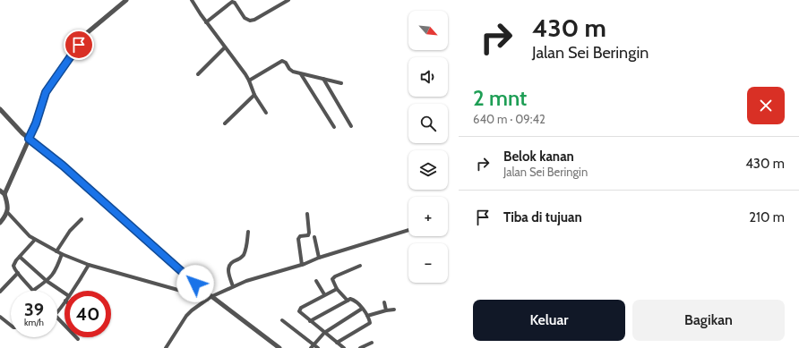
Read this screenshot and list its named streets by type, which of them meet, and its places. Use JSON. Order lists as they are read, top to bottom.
{
  "north": "bottom right",
  "page": {
    "turn": ["430 m", "Jalan Sei Beringin"],
    "map_buttons": ["+", "−"],
    "heading": ["2 mnt", "640 m · 09:42"],
    "list": [
      {
        "name": "Belok kanan",
        "note": "Jalan Sei Beringin",
        "value": "430 m"
      },
      {
        "name": "Tiba di tujuan",
        "value": "210 m"
      }
    ],
    "speed": "39 km/h",
    "limit": "40",
    "buttons": ["Keluar", "Bagikan"]
  }
}
